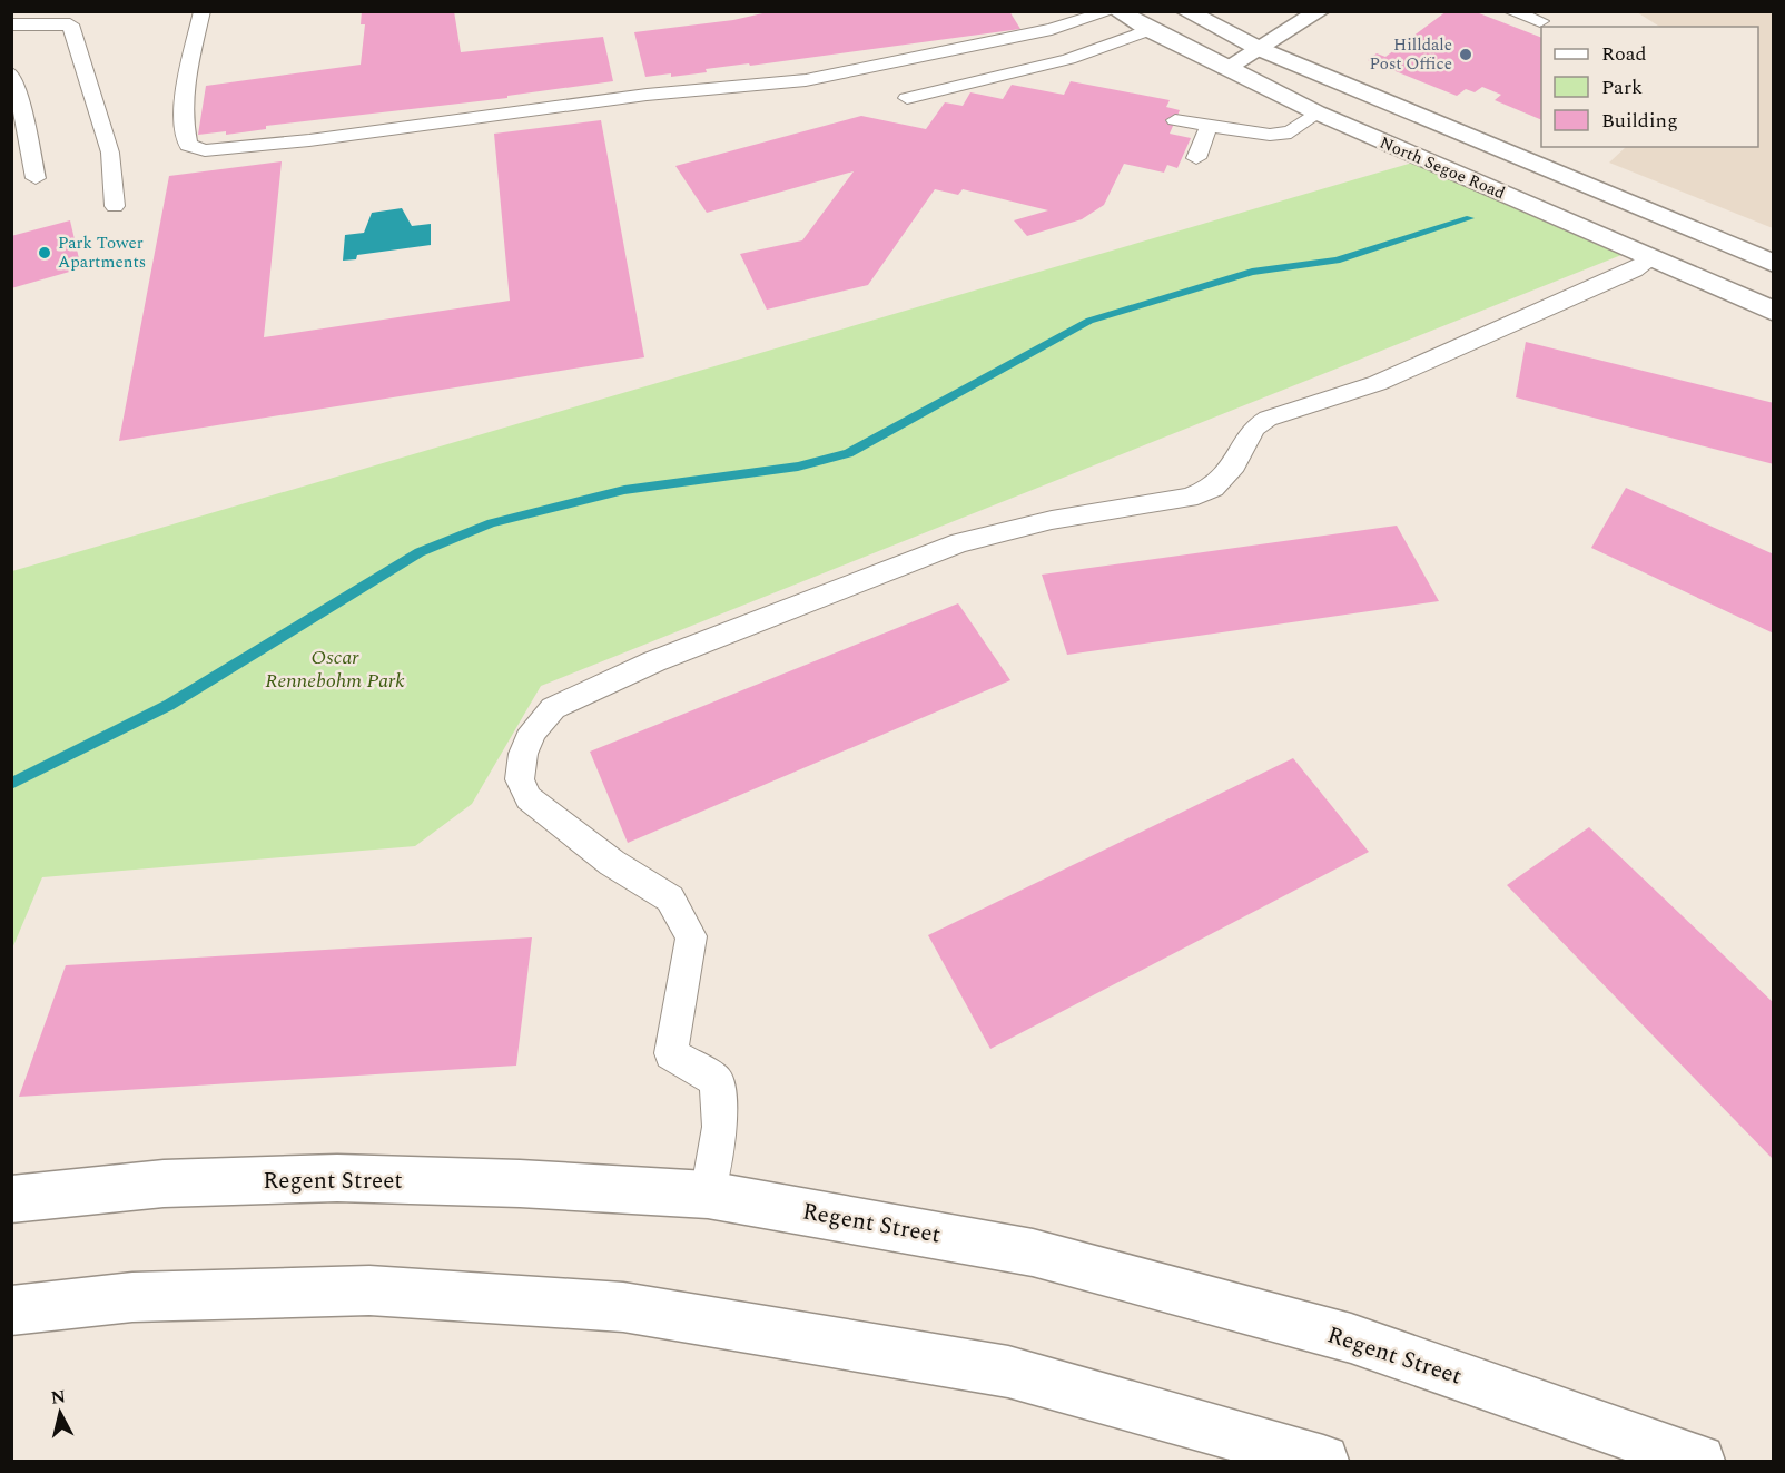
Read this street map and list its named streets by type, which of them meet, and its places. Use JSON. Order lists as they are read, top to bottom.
{
  "streets": {
    "street": ["North Segoe Road", "Regent Street"]
  },
  "parks": ["Oscar Rennebohm Park"],
  "places": ["Hilldale Post Office", "Park Tower Apartments"],
  "legend": ["Road", "Park", "Building"],
  "north": "top"
}
